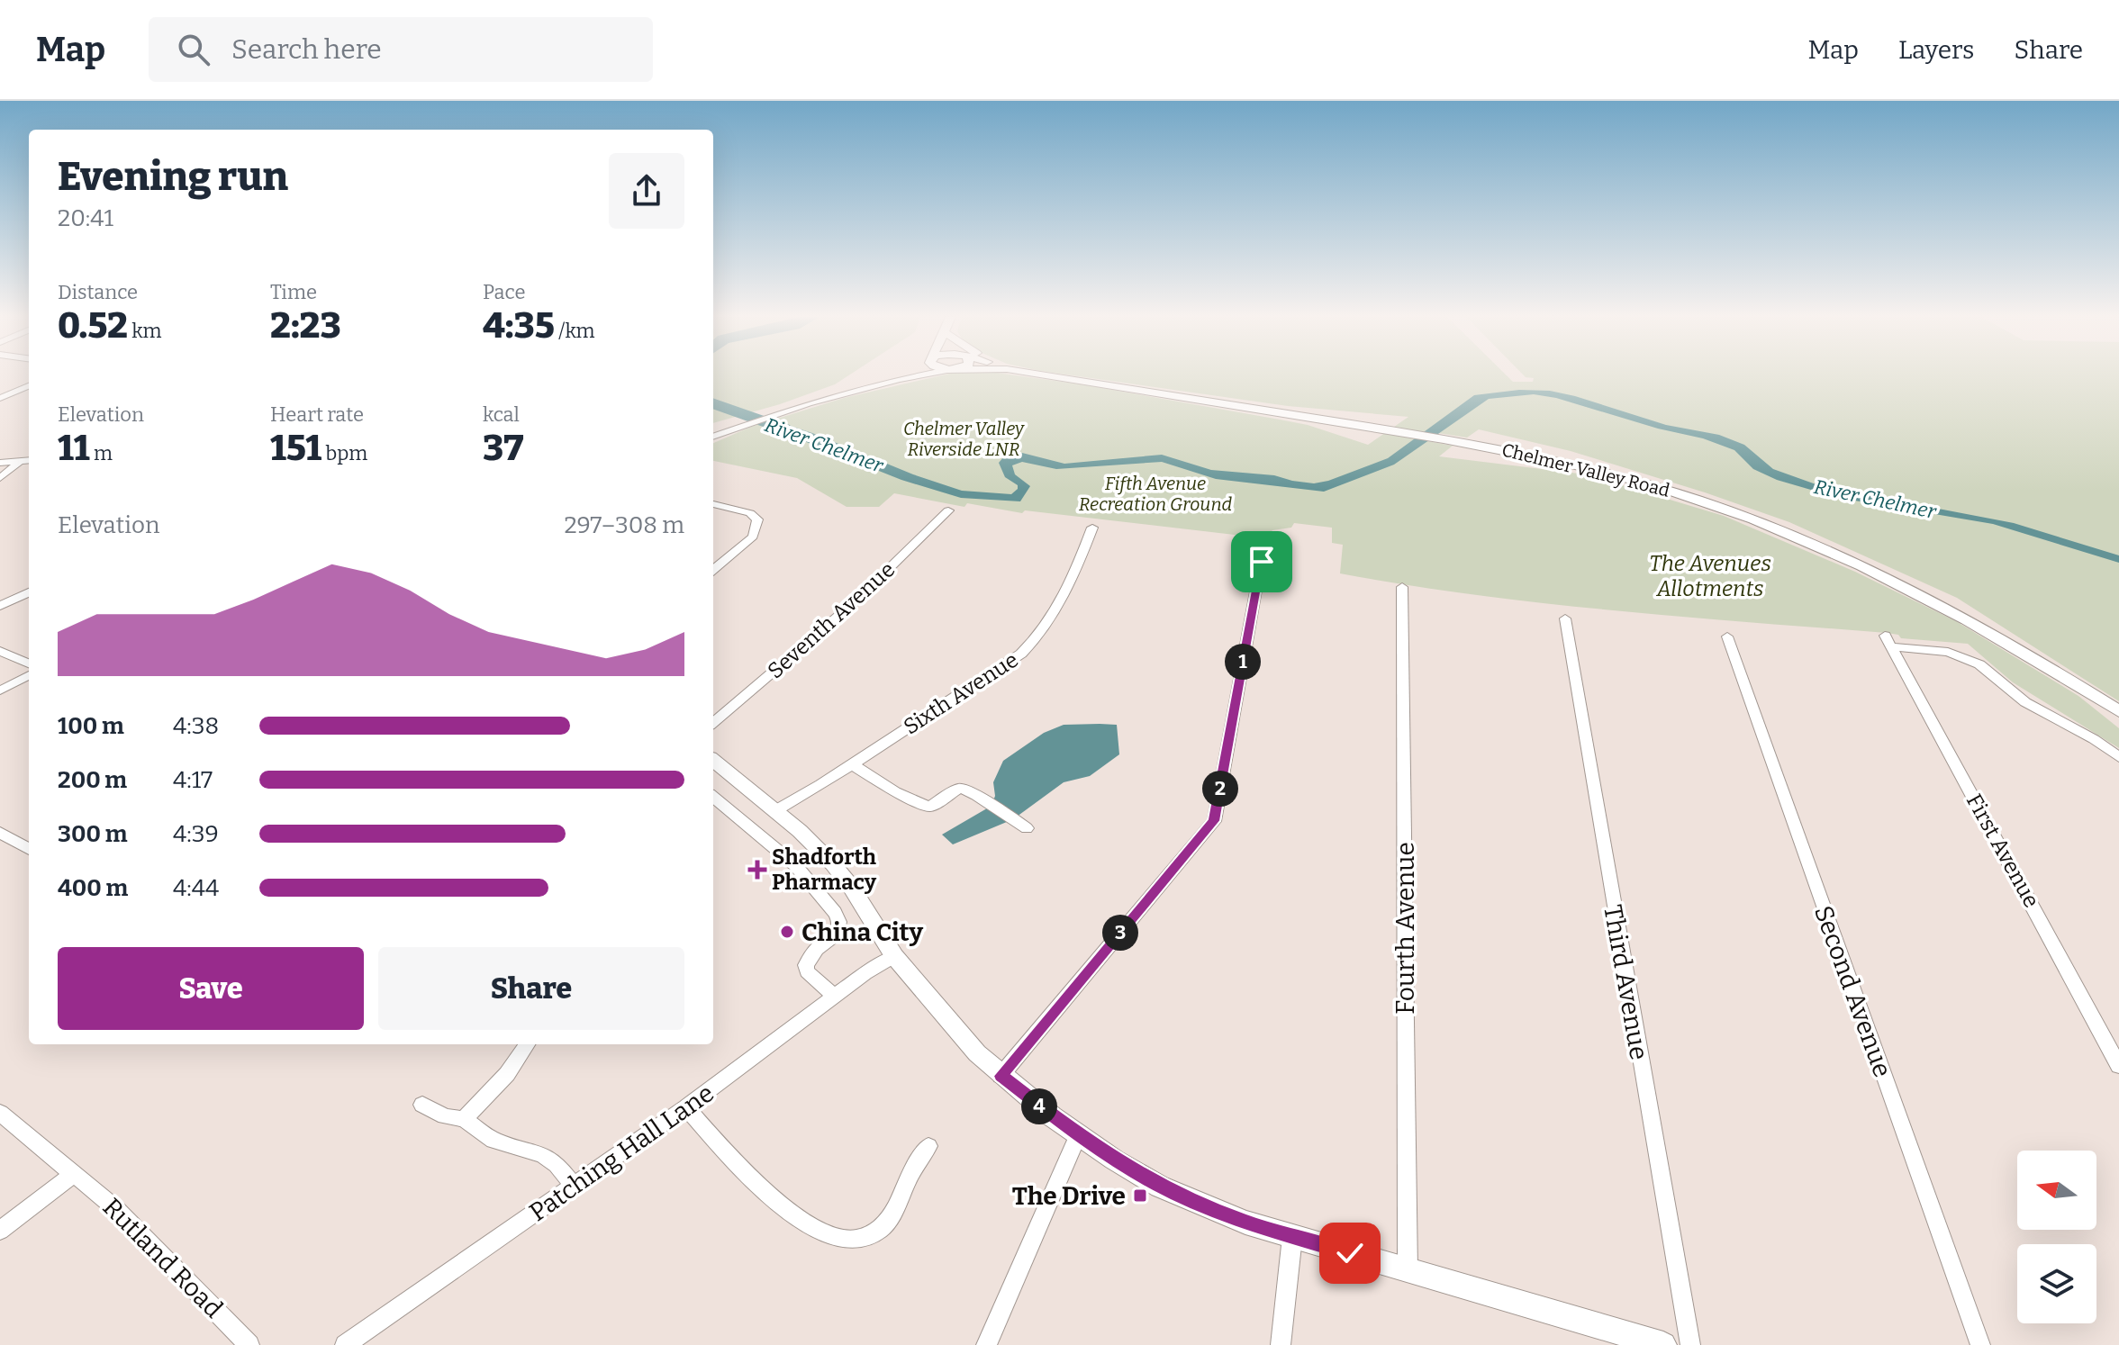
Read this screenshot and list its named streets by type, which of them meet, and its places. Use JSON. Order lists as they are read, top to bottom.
{
  "streets": {
    "main road": ["Chelmer Valley Road"],
    "street": [
      "Seventh Avenue",
      "Sixth Avenue",
      "First Avenue",
      "Fourth Avenue",
      "Third Avenue",
      "Second Avenue",
      "Patching Hall Lane",
      "Rutland Road"
    ]
  },
  "water": ["River Chelmer"],
  "parks": ["Chelmer Valley Riverside LNR", "Fifth Avenue Recreation Ground", "The Avenues Allotments"],
  "places": {
    "health": ["Shadforth Pharmacy"],
    "other": ["China City"],
    "transit": ["The Drive"]
  },
  "north": "left",
  "page": {
    "header": "Map",
    "search": "Search here",
    "nav": ["Map", "Layers", "Share"],
    "heading": ["Evening run", "20:41"],
    "stats": [
      ["Distance", "0.52 km"],
      ["Time", "2:23"],
      ["Pace", "4:35 /km"],
      ["Elevation", "11 m"],
      ["Heart rate", "151 bpm"],
      ["kcal", "37"]
    ],
    "chart": ["Elevation", "297–308 m"],
    "pins": [
      "1",
      "2",
      "3",
      "4"
    ],
    "list": [
      {
        "name": "100 m",
        "note": "4:38"
      },
      {
        "name": "200 m",
        "note": "4:17"
      },
      {
        "name": "300 m",
        "note": "4:39"
      },
      {
        "name": "400 m",
        "note": "4:44"
      }
    ],
    "buttons": ["Save", "Share"]
  }
}
